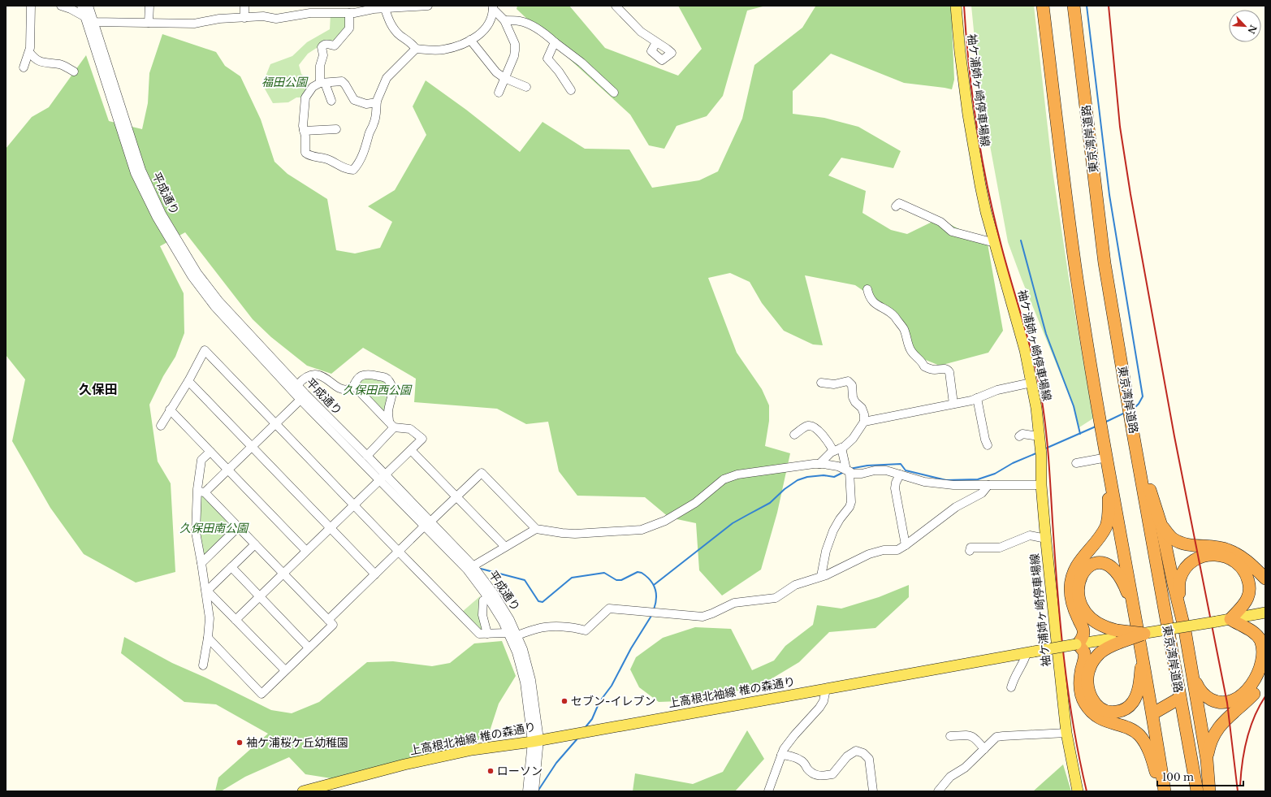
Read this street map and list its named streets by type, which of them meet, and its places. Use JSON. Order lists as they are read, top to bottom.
{
  "streets": {
    "highway": ["東京湾岸道路"],
    "main road": ["袖ケ浦姉ヶ崎停車場線", "上高根北袖線 椎の森通り"],
    "street": ["平成通り"]
  },
  "crossings": [
    ["平成通り", "上高根北袖線 椎の森通り"]
  ],
  "districts": ["久保田"],
  "parks": ["福田公園", "久保田西公園", "久保田南公園"],
  "places": ["セブン-イレブン", "袖ケ浦桜ケ丘幼稚園", "ローソン"],
  "scale_bar": "100 m",
  "north": "bottom right"
}
